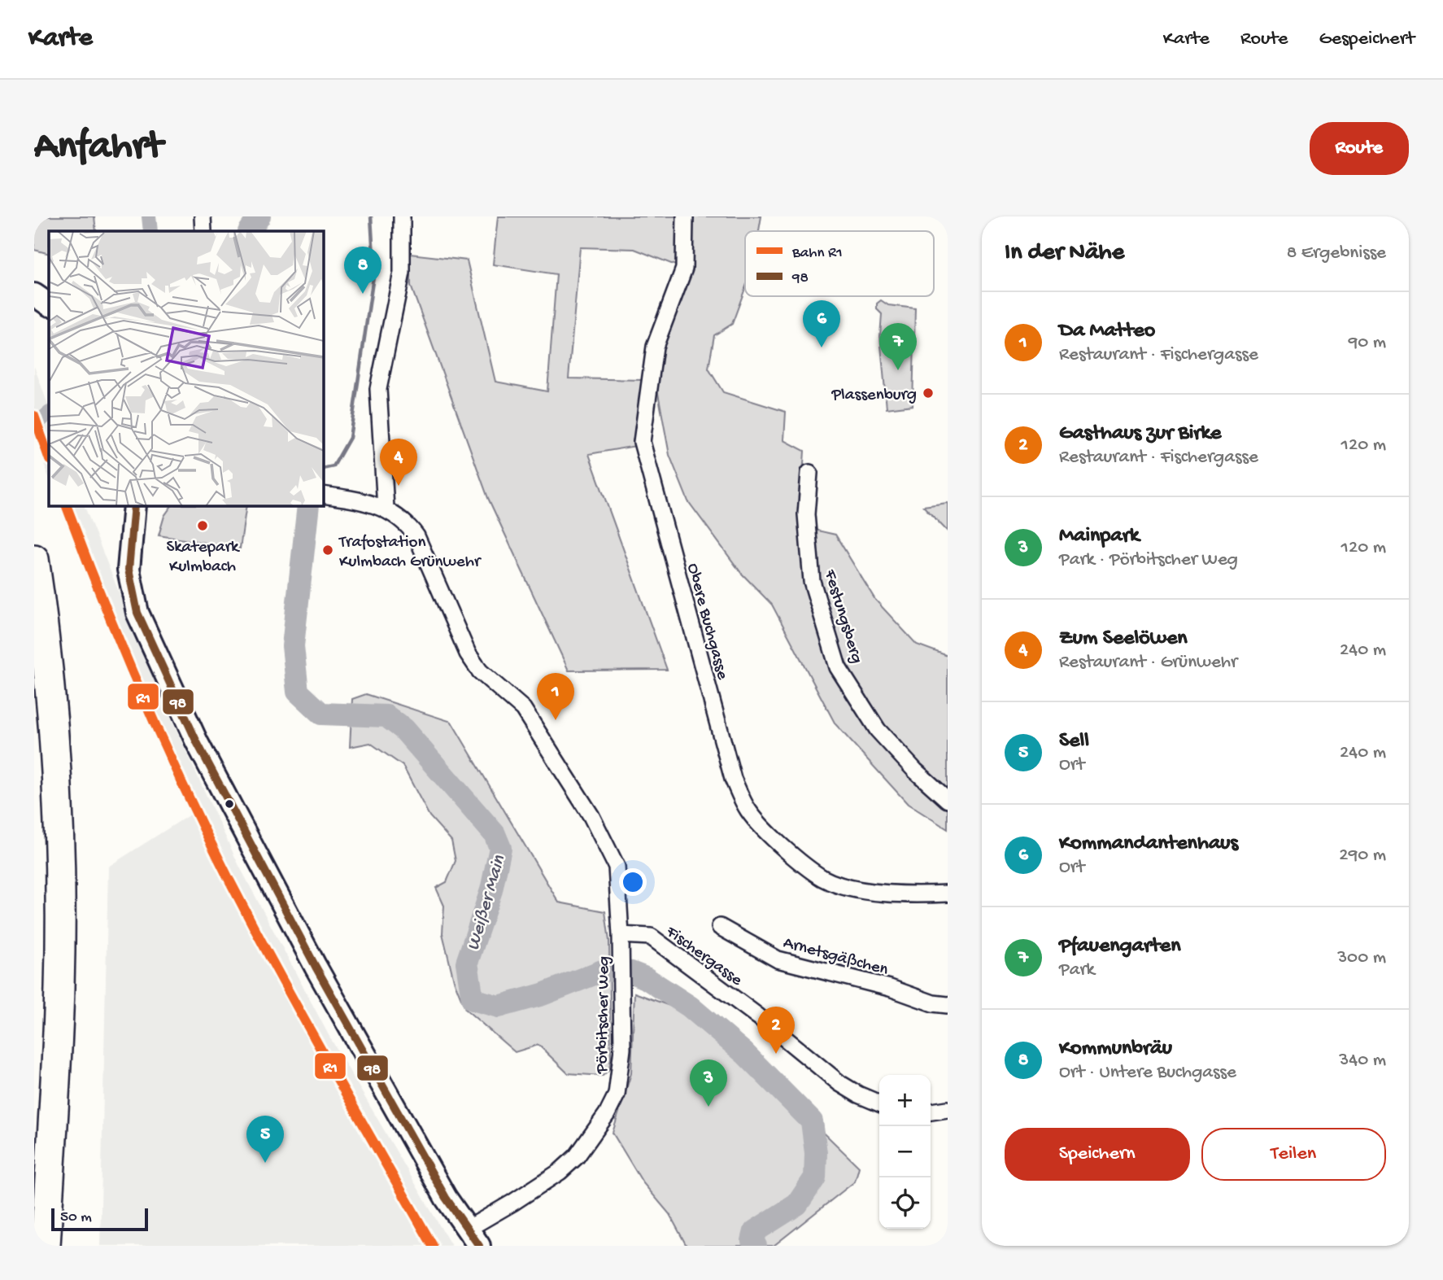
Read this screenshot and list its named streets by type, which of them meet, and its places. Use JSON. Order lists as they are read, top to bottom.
{
  "streets": {
    "street": [
      "Festungsberg",
      "Obere Buchgasse",
      "Fischergasse",
      "Arnetsgäßchen",
      "Pörbitscher Weg"
    ]
  },
  "crossings": [
    ["Fischergasse", "Pörbitscher Weg"]
  ],
  "water": ["Weißer Main"],
  "places": ["Plassenburg", "Skatepark Kulmbach", "Trafostation Kulmbach Grünwehr"],
  "lines": ["rail line R1", "transit line 98"],
  "legend": ["Bahn R1", "98"],
  "scale_bar": "50 m",
  "page": {
    "header": "Karte",
    "nav": ["Karte", "Route", "Gespeichert"],
    "buttons": [
      "Route",
      ["Speichern", "Teilen"]
    ],
    "title": "Anfahrt",
    "heading": ["In der Nähe", "8 Ergebnisse"],
    "pins": [
      "8",
      "6",
      "7",
      "4",
      "1",
      "2",
      "3",
      "5"
    ],
    "list": [
      {
        "mark": "1",
        "name": "Da Matteo",
        "note": "Restaurant · Fischergasse",
        "value": "90 m"
      },
      {
        "mark": "2",
        "name": "Gasthaus zur Birke",
        "note": "Restaurant · Fischergasse",
        "value": "120 m"
      },
      {
        "mark": "3",
        "name": "Mainpark",
        "note": "Park · Pörbitscher Weg",
        "value": "120 m"
      },
      {
        "mark": "4",
        "name": "Zum Seelöwen",
        "note": "Restaurant · Grünwehr",
        "value": "240 m"
      },
      {
        "mark": "5",
        "name": "Sell",
        "note": "Ort",
        "value": "240 m"
      },
      {
        "mark": "6",
        "name": "Kommandantenhaus",
        "note": "Ort",
        "value": "290 m"
      },
      {
        "mark": "7",
        "name": "Pfauengarten",
        "note": "Park",
        "value": "300 m"
      },
      {
        "mark": "8",
        "name": "Kommunbräu",
        "note": "Ort · Untere Buchgasse",
        "value": "340 m"
      }
    ],
    "map_buttons": ["+", "−"],
    "scale": "50 m"
  }
}
